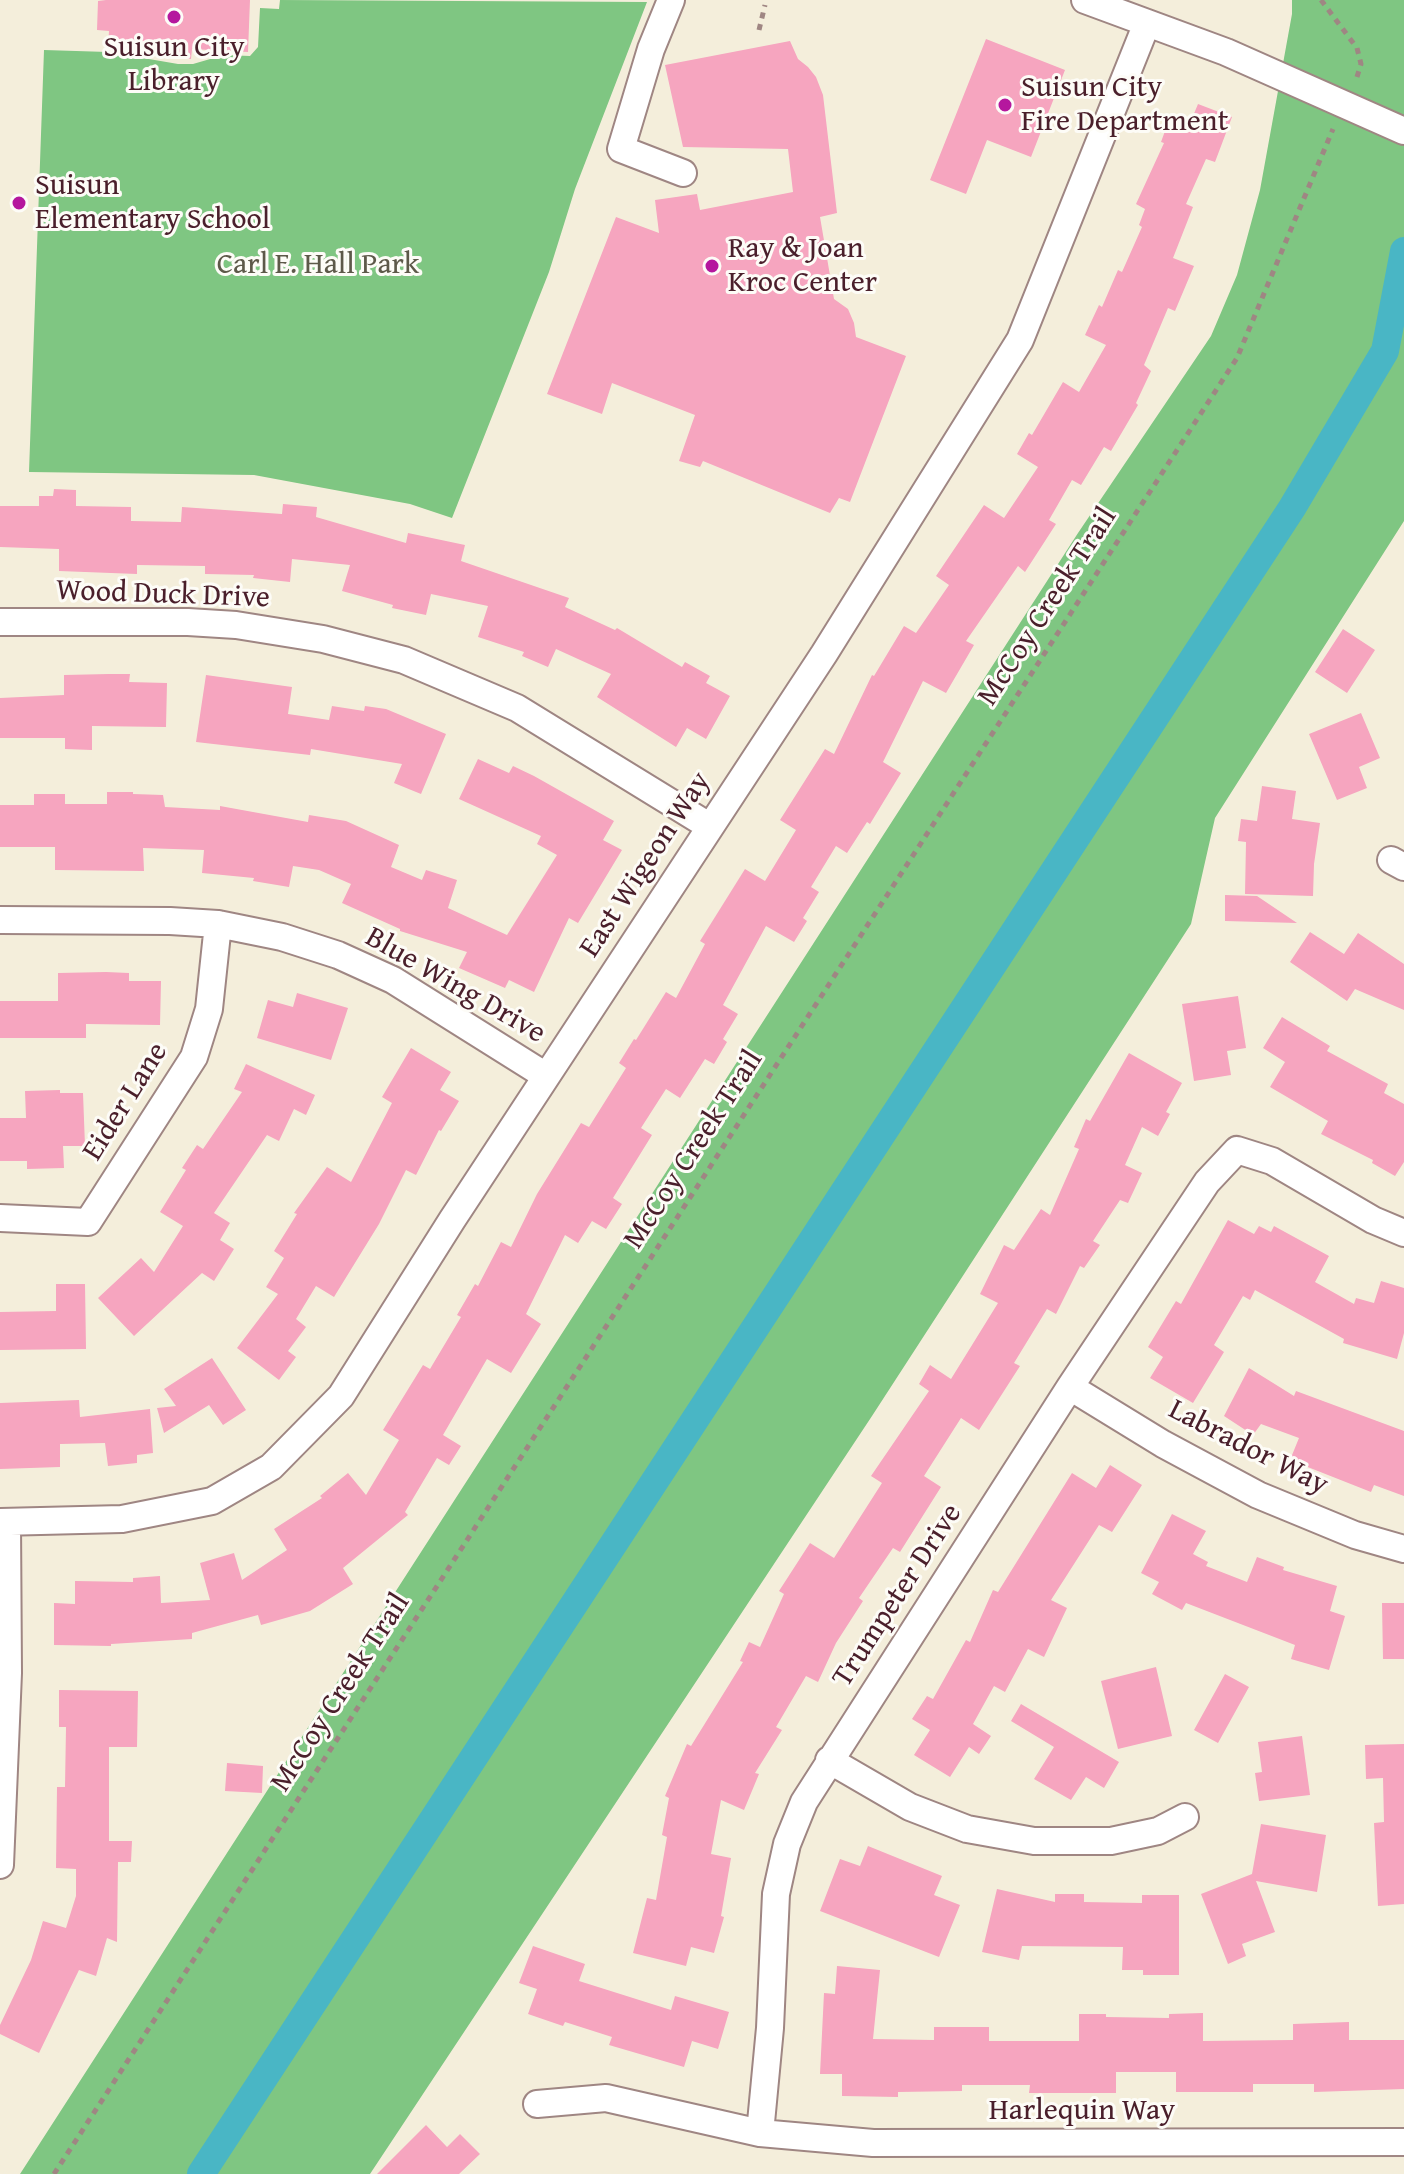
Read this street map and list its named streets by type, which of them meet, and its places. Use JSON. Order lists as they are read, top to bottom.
{
  "streets": {
    "street": [
      "Wood Duck Drive",
      "East Wigeon Way",
      "Blue Wing Drive",
      "Eider Lane",
      "Labrador Way",
      "Trumpeter Drive",
      "Harlequin Way"
    ],
    "path": ["McCoy Creek Trail"]
  },
  "crossings": [
    ["Wood Duck Drive", "East Wigeon Way"],
    ["East Wigeon Way", "Blue Wing Drive"],
    ["Blue Wing Drive", "Eider Lane"],
    ["Labrador Way", "Trumpeter Drive"],
    ["Trumpeter Drive", "Harlequin Way"]
  ],
  "parks": ["Carl E. Hall Park"],
  "places": [
    "Suisun City Library",
    "Suisun City Fire Department",
    "Suisun Elementary School",
    "Ray & Joan Kroc Center"
  ]
}
